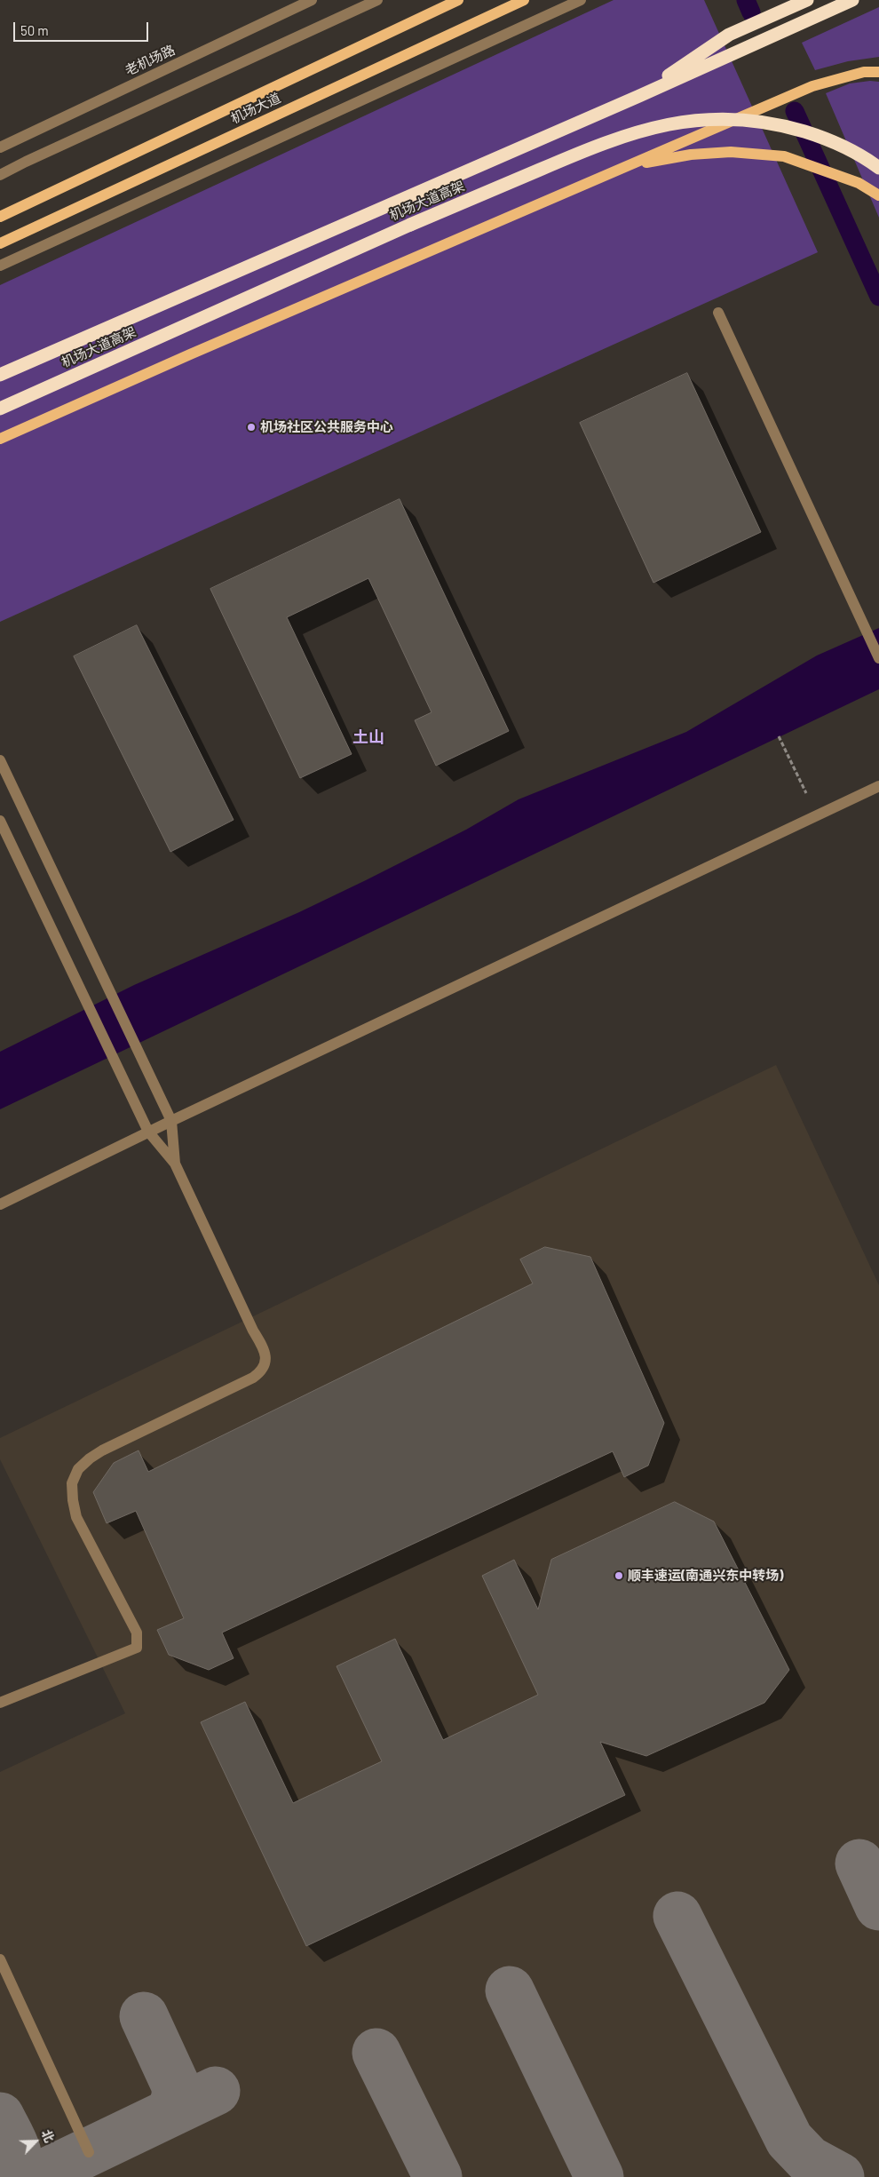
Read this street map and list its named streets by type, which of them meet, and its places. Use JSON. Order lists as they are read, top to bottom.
{
  "streets": {
    "highway": ["机场大道高架"],
    "main road": ["机场大道"],
    "street": ["老机场路"]
  },
  "districts": ["土山"],
  "places": ["机场社区公共服务中心", "顺丰速运(南通兴东中转场)"],
  "scale_bar": "50 m",
  "north": "top right"
}
